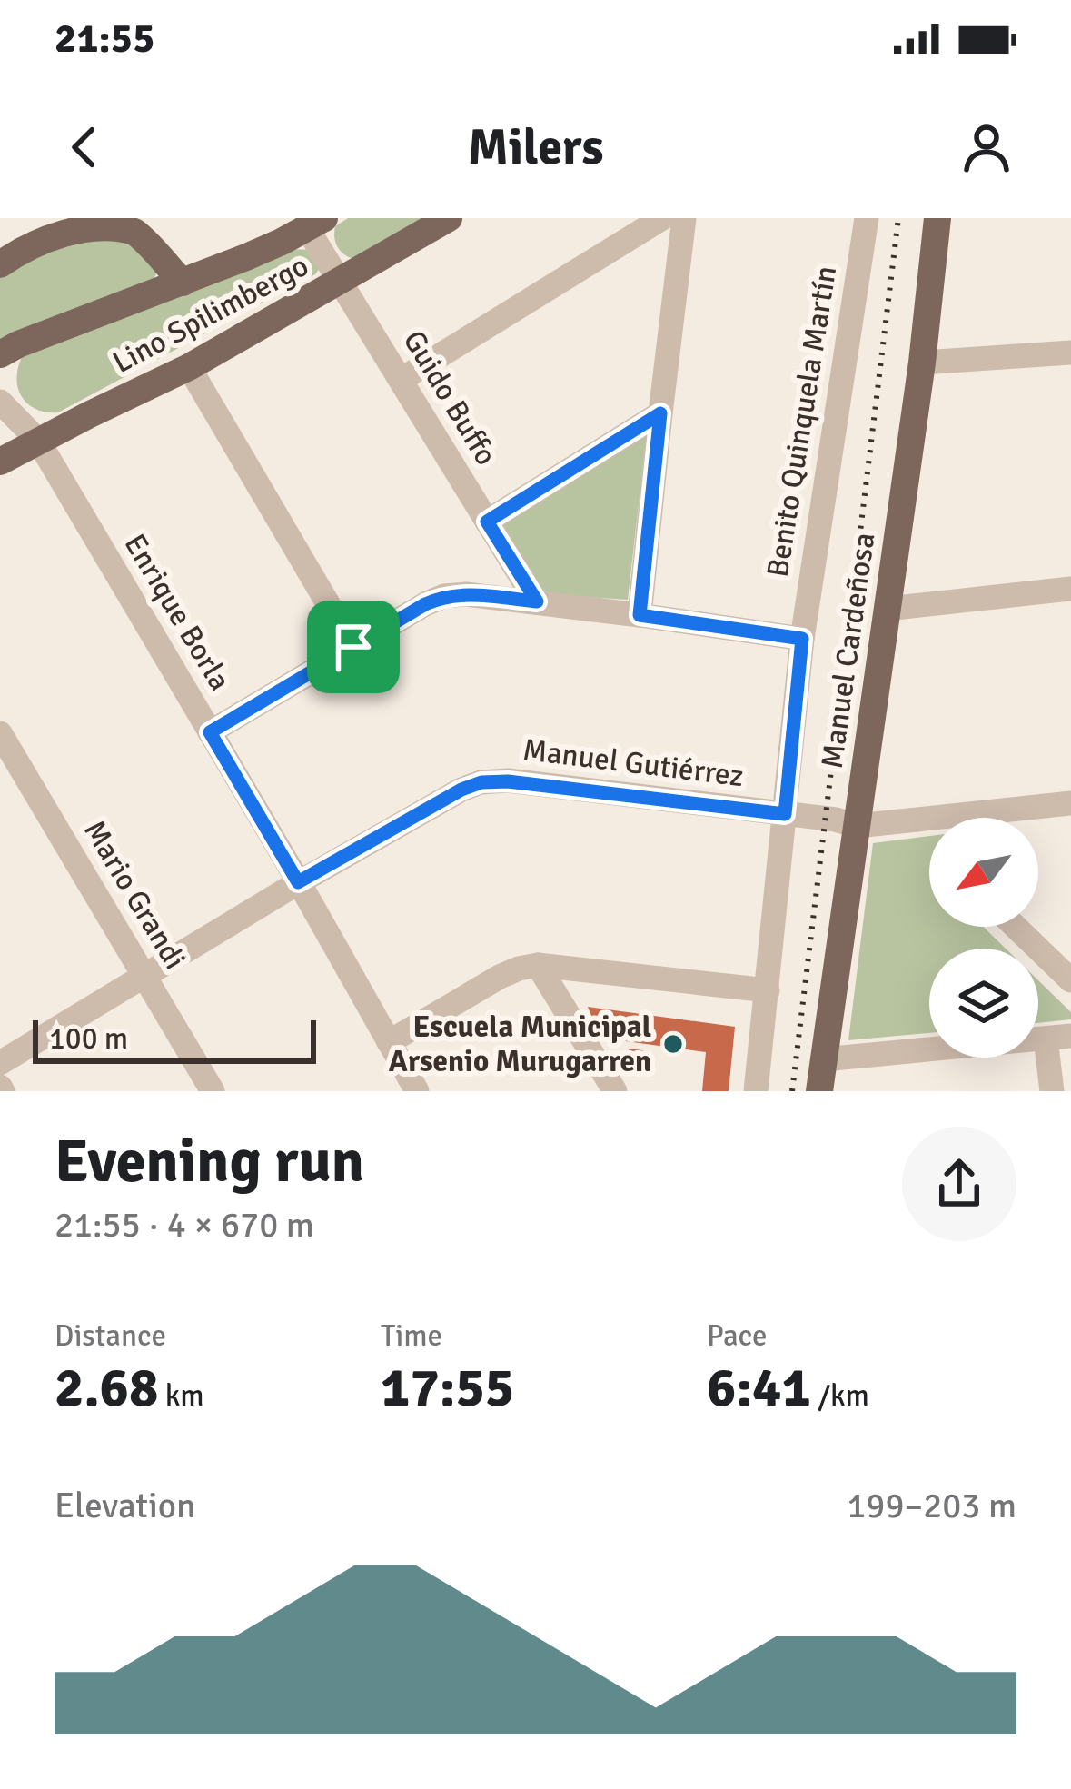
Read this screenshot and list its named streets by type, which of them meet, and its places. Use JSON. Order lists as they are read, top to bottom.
{
  "streets": {
    "main road": ["Lino Spilimbergo", "Manuel Cardeñosa"],
    "street": [
      "Guido Buffo",
      "Benito Quinquela Martín",
      "Enrique Borla",
      "Manuel Gutiérrez",
      "Mario Grandi"
    ]
  },
  "crossings": [
    ["Lino Spilimbergo", "Guido Buffo"],
    ["Lino Spilimbergo", "Enrique Borla"],
    ["Benito Quinquela Martín", "Manuel Gutiérrez"],
    ["Enrique Borla", "Manuel Gutiérrez"],
    ["Manuel Cardeñosa", "Manuel Gutiérrez"],
    ["Manuel Gutiérrez", "Mario Grandi"]
  ],
  "places": ["Escuela Municipal Arsenio Murugarren"],
  "scale_bar": "100 m",
  "north": "bottom left",
  "page": {
    "status": "21:55",
    "header": "Milers",
    "scale": "100 m",
    "heading": ["Evening run", "21:55 · 4 × 670 m"],
    "stats": [
      ["Distance", "2.68 km"],
      ["Time", "17:55"],
      ["Pace", "6:41 /km"]
    ],
    "chart": ["Elevation", "199–203 m"]
  }
}
